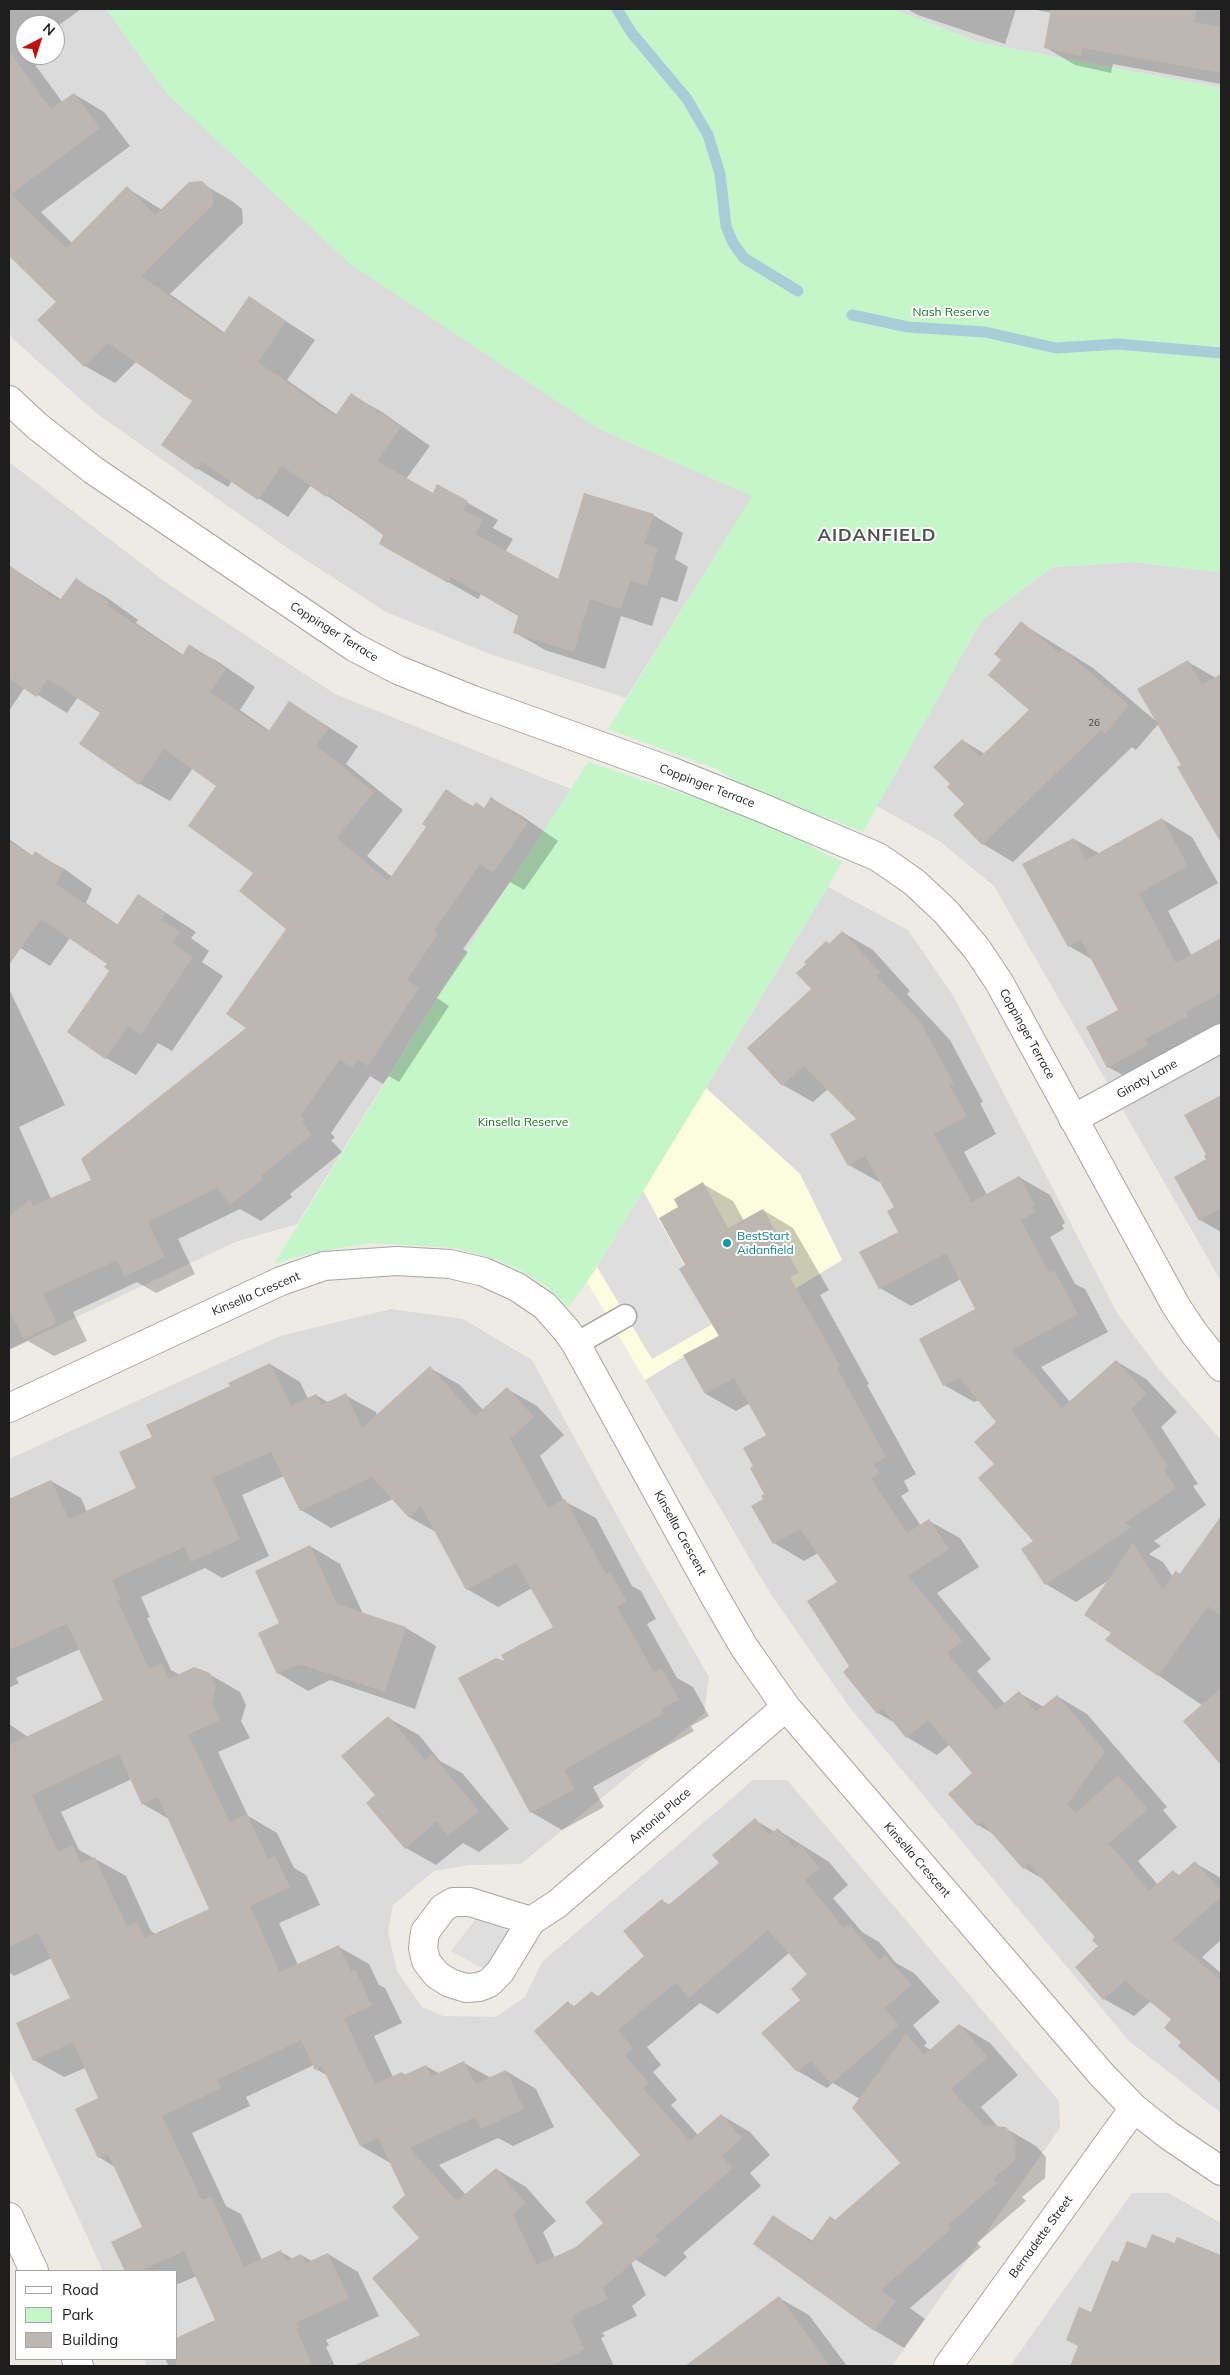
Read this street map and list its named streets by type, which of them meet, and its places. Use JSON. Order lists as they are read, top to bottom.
{
  "streets": {
    "street": [
      "Coppinger Terrace",
      "Ginaty Lane",
      "Kinsella Crescent",
      "Antonia Place",
      "Bernadette Street"
    ]
  },
  "crossings": [
    ["Coppinger Terrace", "Ginaty Lane"],
    ["Kinsella Crescent", "Antonia Place"],
    ["Kinsella Crescent", "Bernadette Street"]
  ],
  "districts": ["AIDANFIELD"],
  "parks": ["Nash Reserve", "Kinsella Reserve"],
  "places": ["BestStart Aidanfield"],
  "house_numbers": ["26"],
  "legend": ["Road", "Park", "Building"],
  "north": "top right"
}
